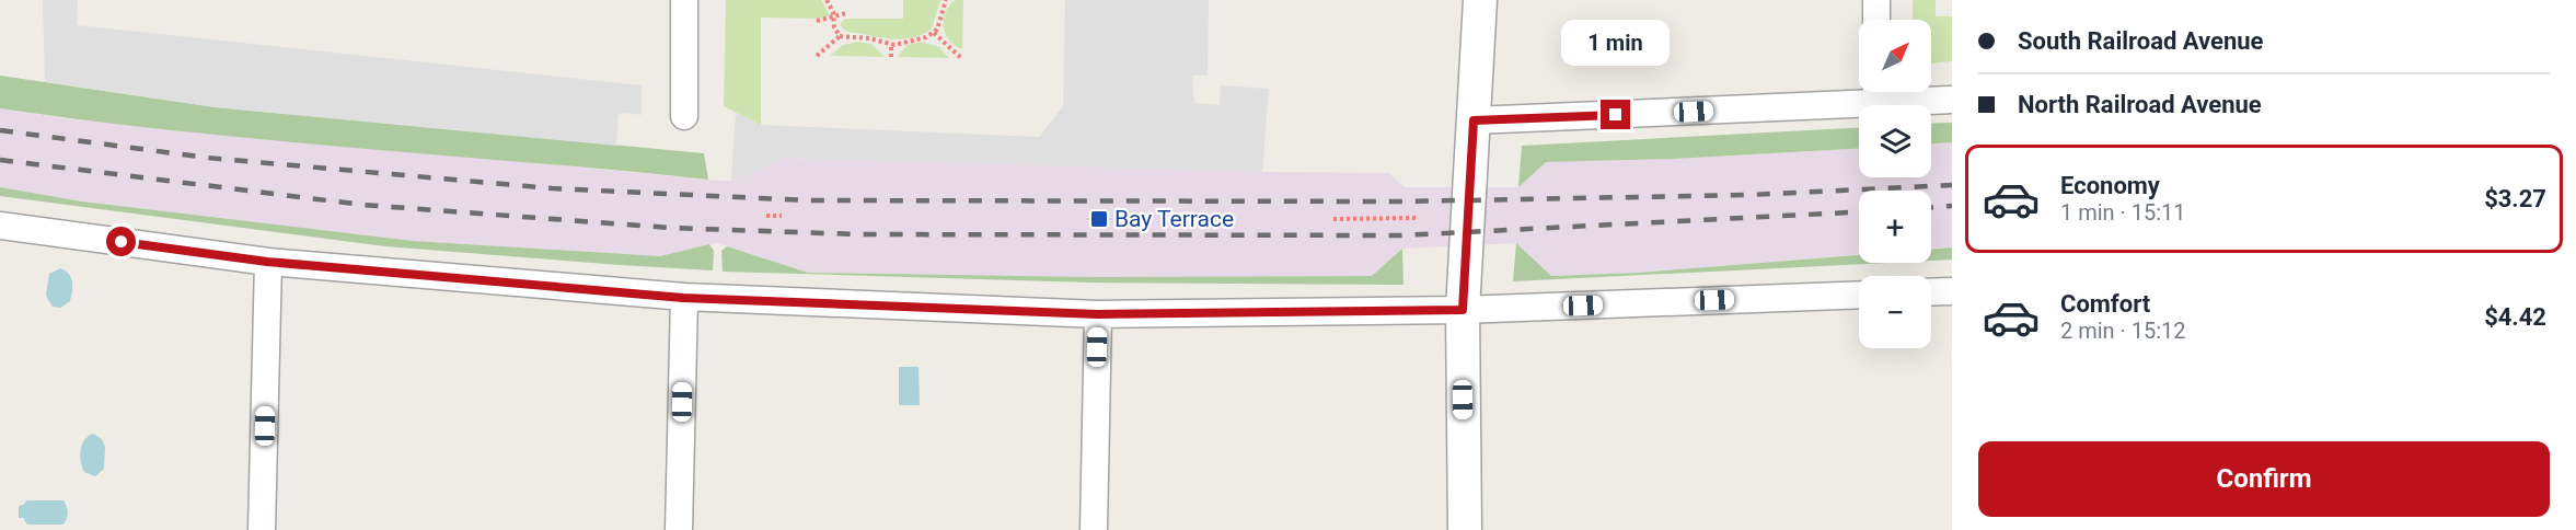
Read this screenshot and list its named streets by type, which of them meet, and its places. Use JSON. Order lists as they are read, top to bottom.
{
  "places": {
    "transit": ["Bay Terrace"]
  },
  "north": "top right",
  "page": {
    "banner": ["South Railroad Avenue", "North Railroad Avenue"],
    "map_buttons": ["+", "−"],
    "bubble": "1 min",
    "list": [
      {
        "name": "Economy",
        "note": "1 min · 15:11",
        "value": "$3.27"
      },
      {
        "name": "Comfort",
        "note": "2 min · 15:12",
        "value": "$4.42"
      }
    ],
    "buttons": "Confirm"
  }
}
